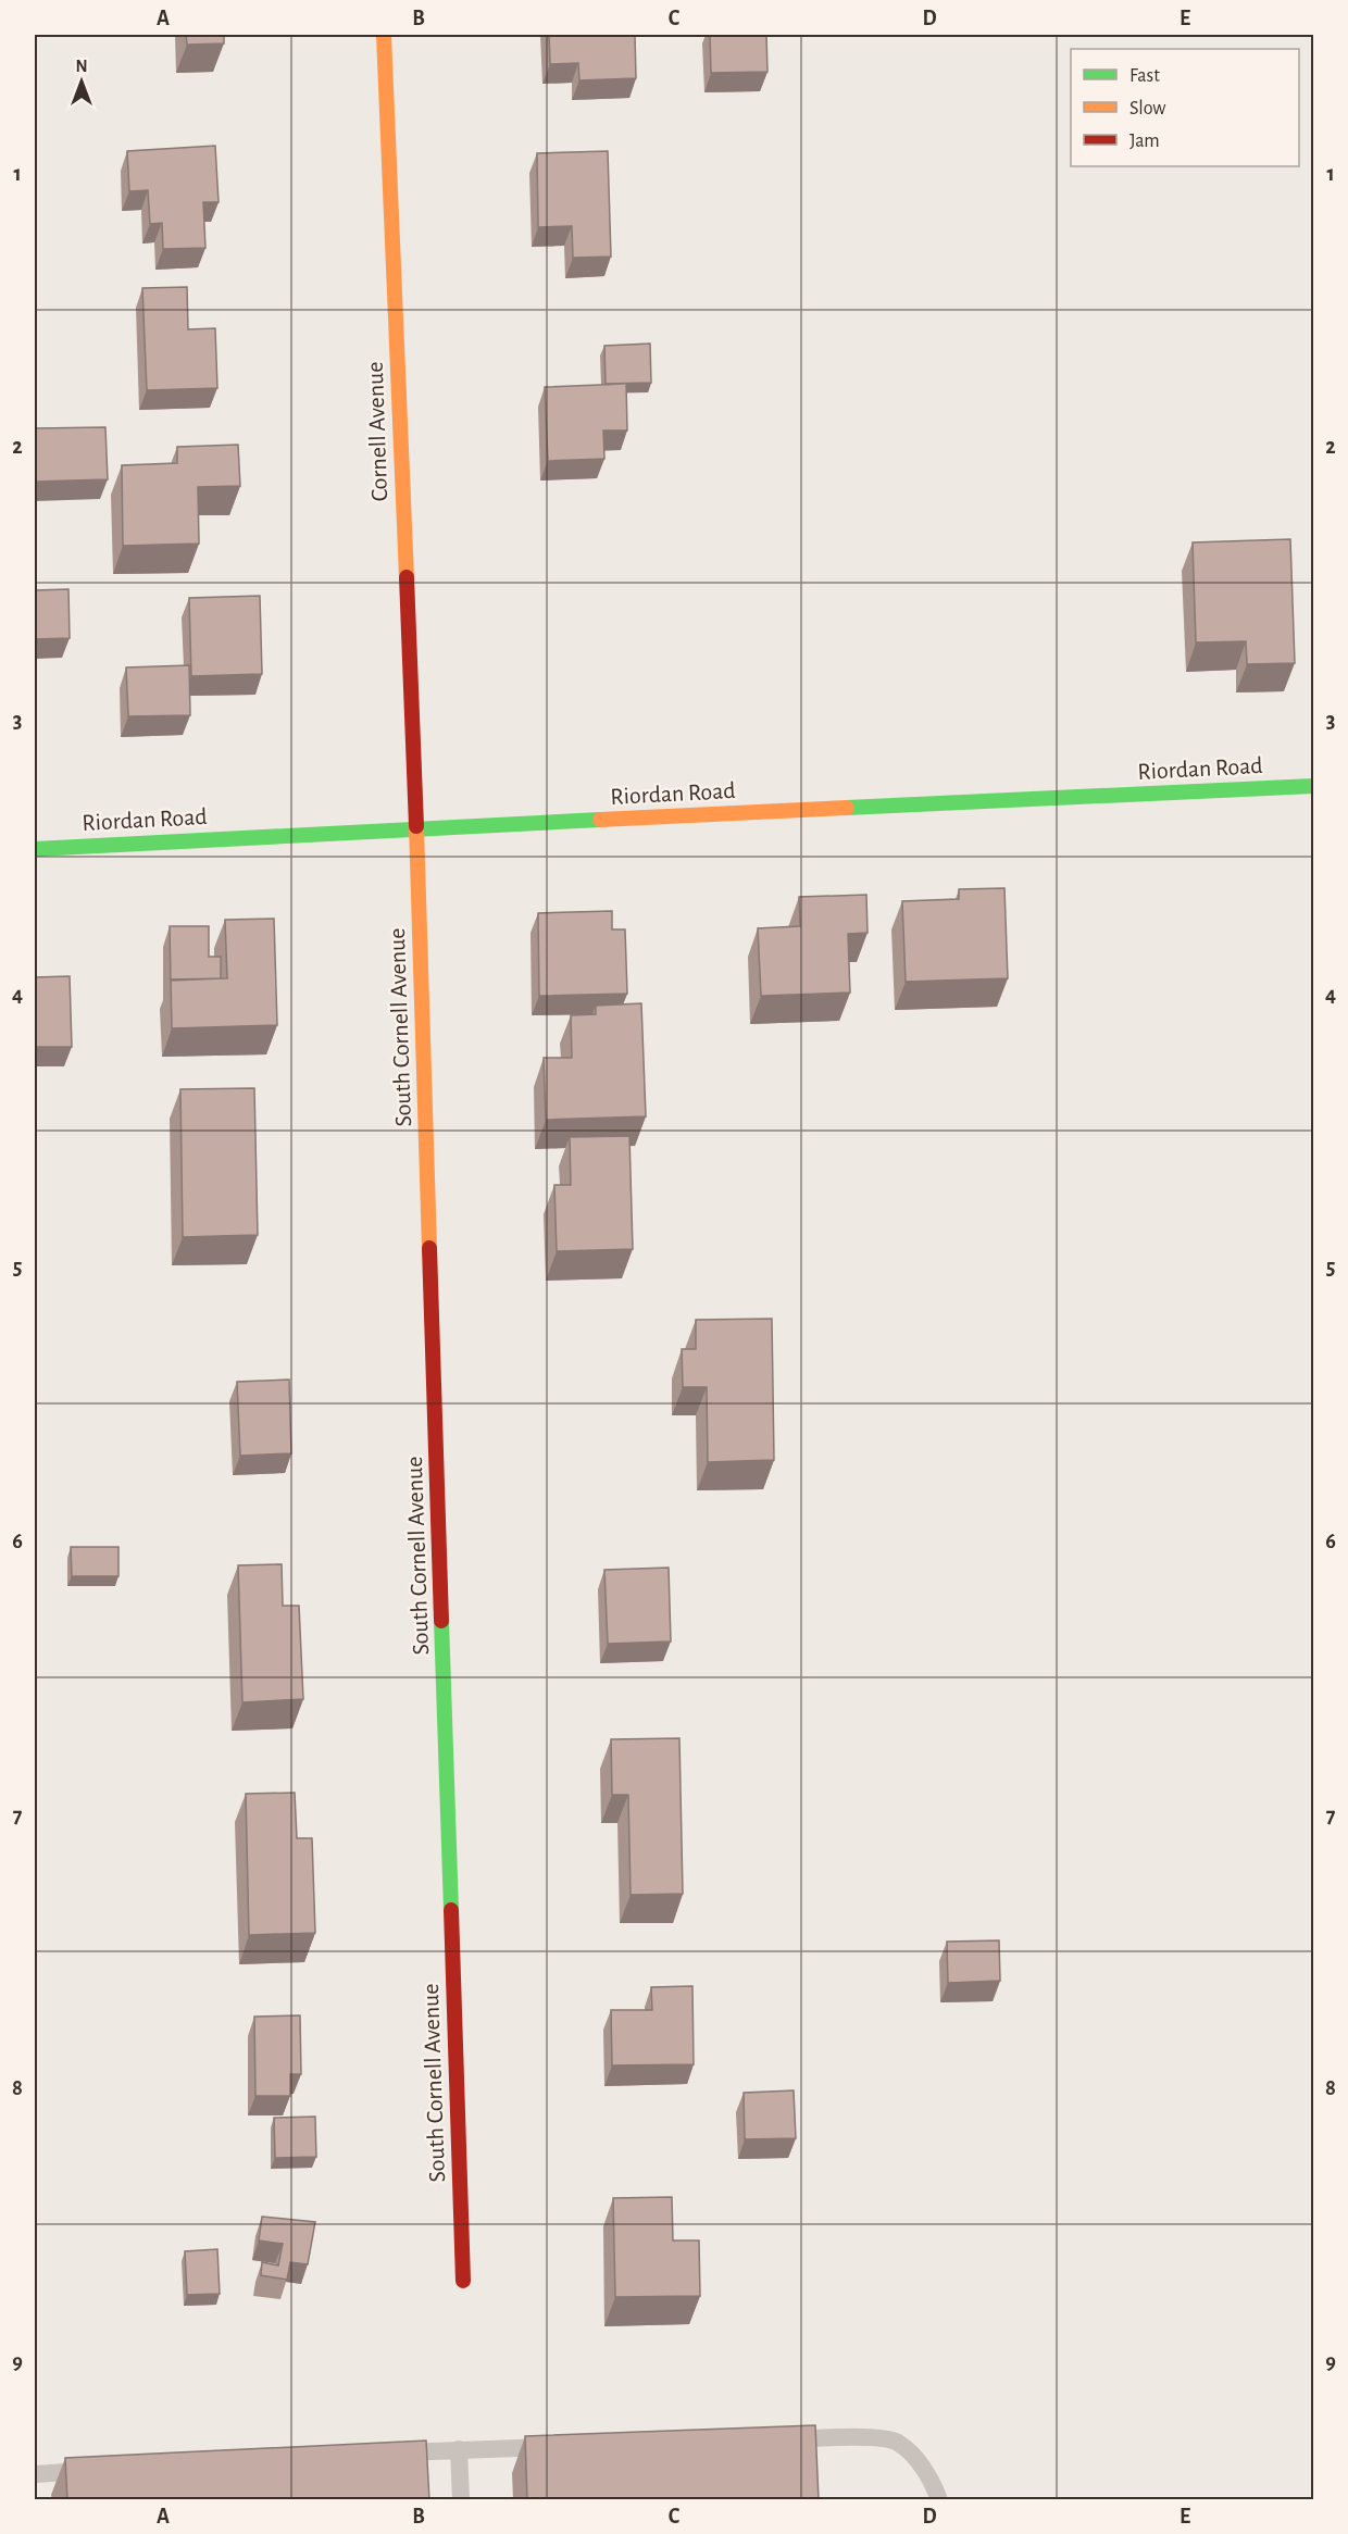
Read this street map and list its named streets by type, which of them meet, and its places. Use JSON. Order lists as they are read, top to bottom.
{
  "streets": {
    "street": ["Cornell Avenue", "Riordan Road", "South Cornell Avenue"]
  },
  "crossings": [
    ["Cornell Avenue", "Riordan Road"],
    ["Cornell Avenue", "South Cornell Avenue"],
    ["Riordan Road", "South Cornell Avenue"]
  ],
  "legend": ["Fast", "Slow", "Jam"],
  "north": "top",
  "grid": {
    "columns": [
      "A",
      "B",
      "C",
      "D",
      "E"
    ],
    "rows": [
      "1",
      "2",
      "3",
      "4",
      "5",
      "6",
      "7",
      "8",
      "9"
    ]
  }
}
